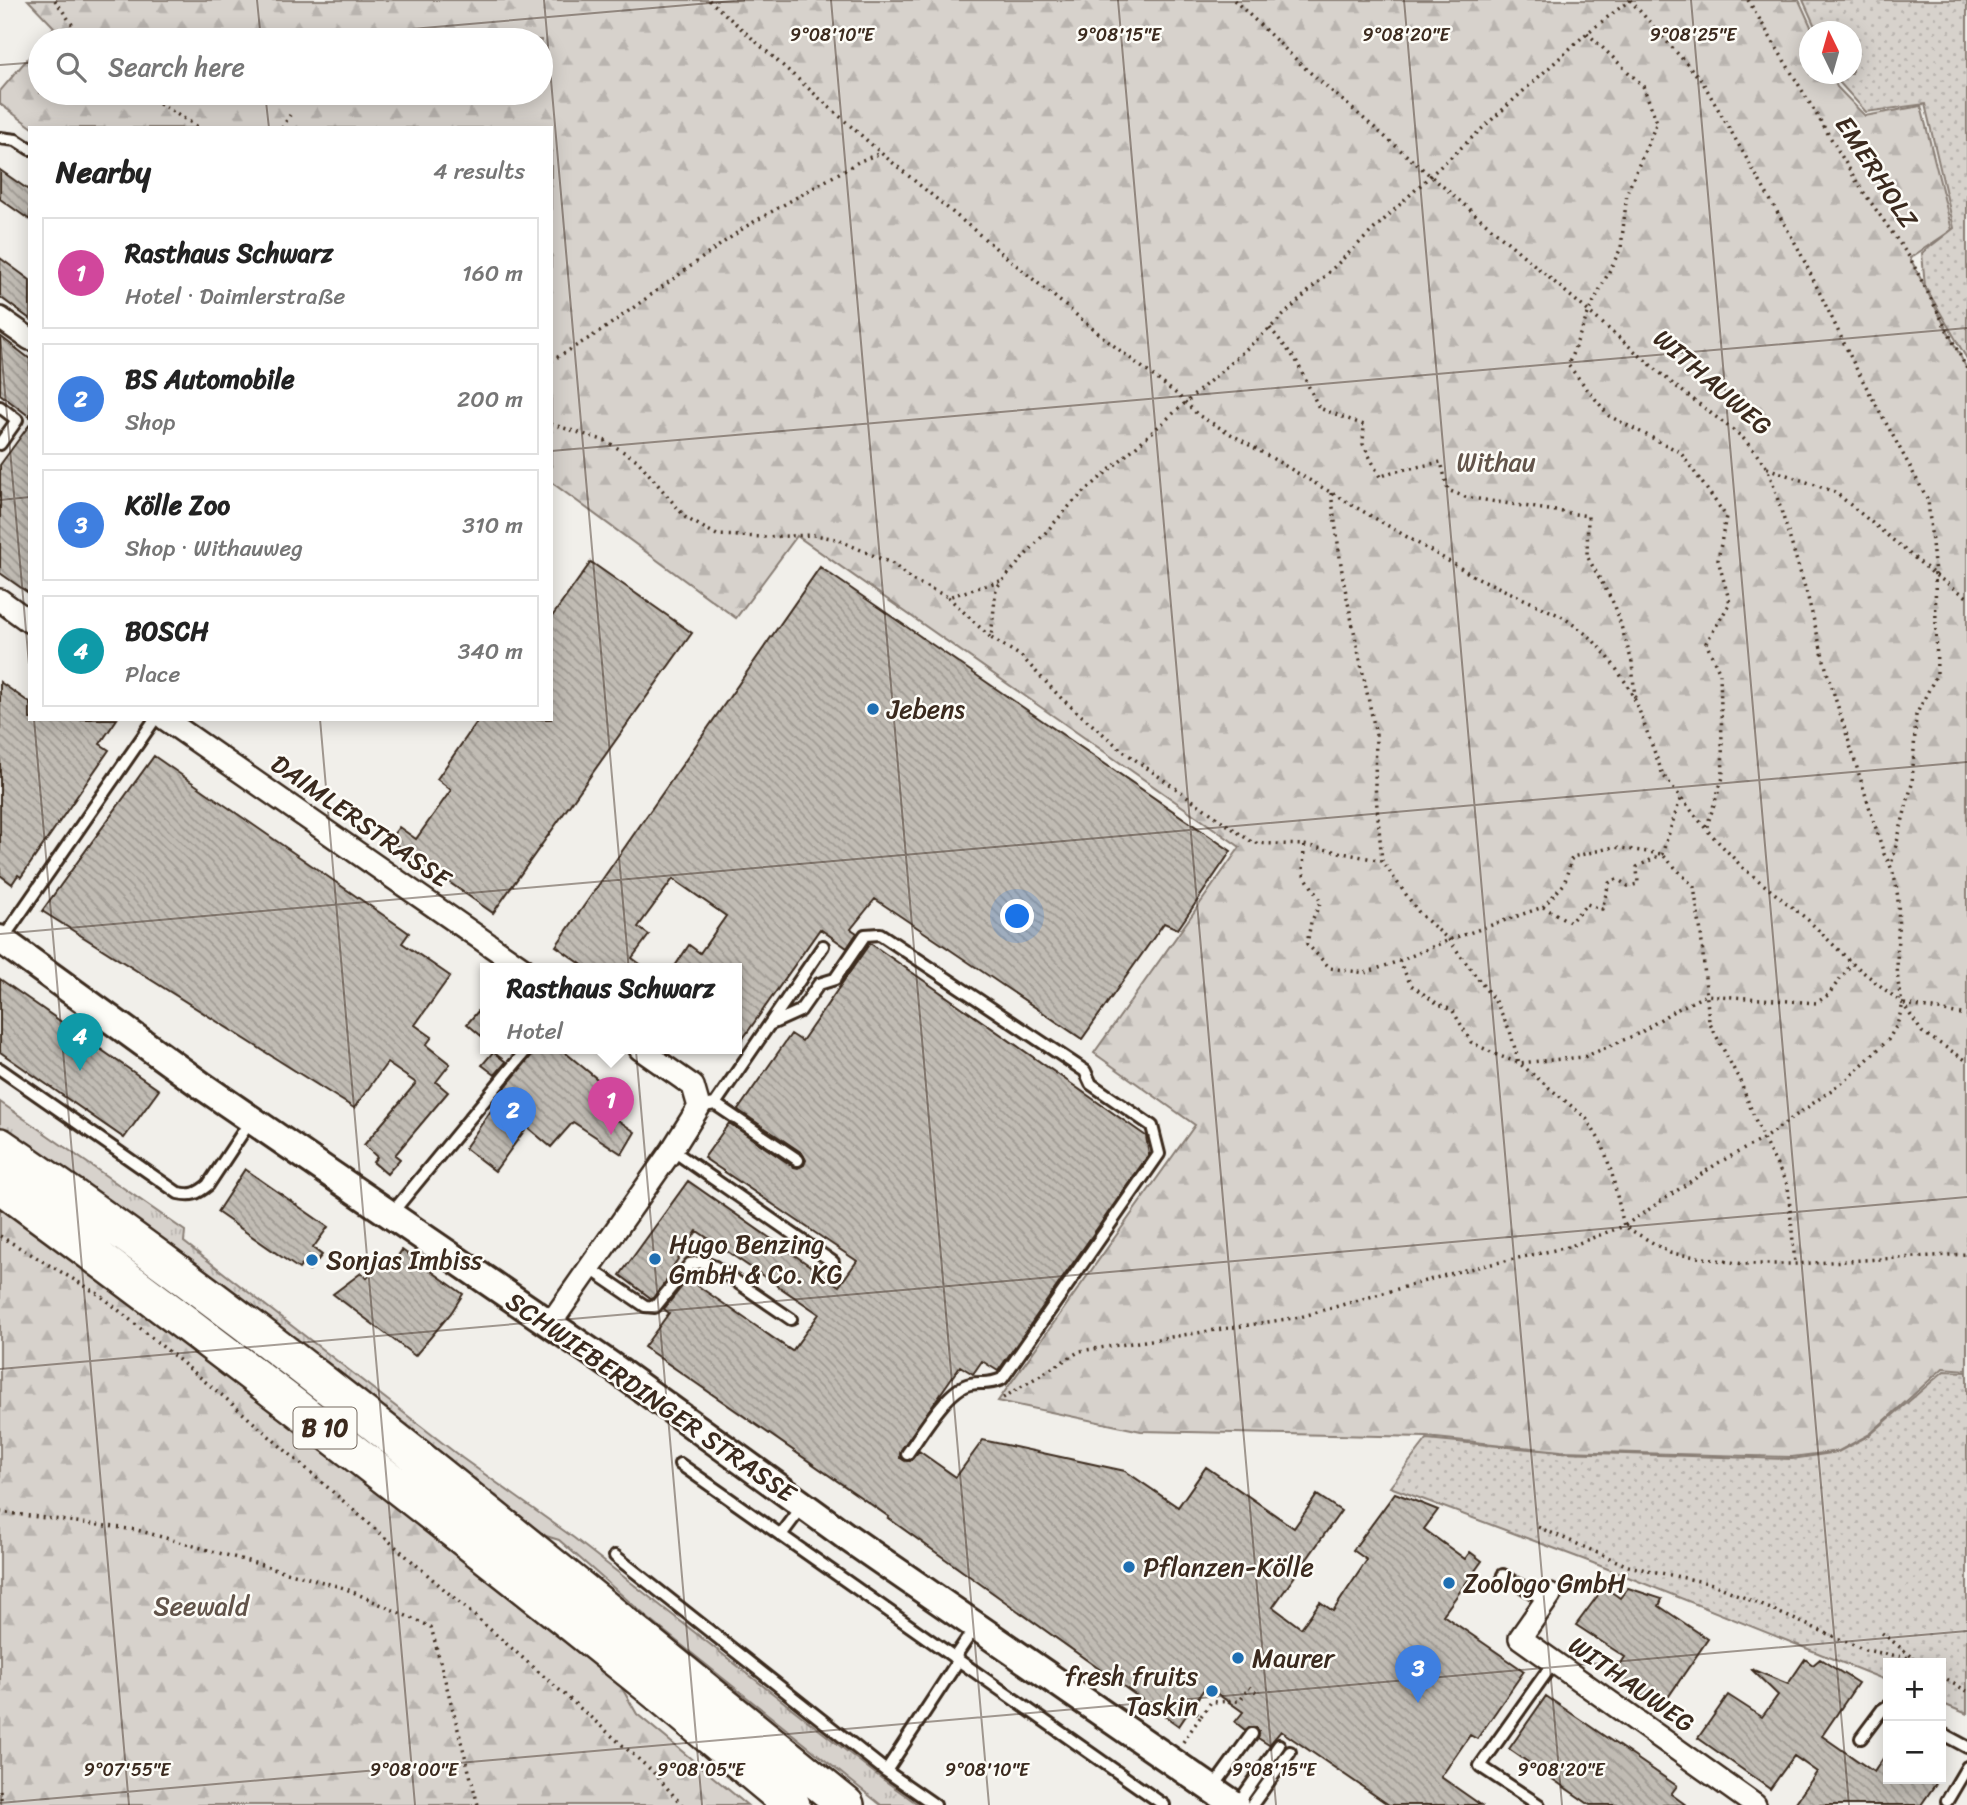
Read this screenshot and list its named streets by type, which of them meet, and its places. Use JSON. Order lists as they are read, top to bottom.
{
  "streets": {
    "highway": ["B 10"],
    "street": ["WITHAUWEG", "DAIMLERSTRASSE", "SCHWIEBERDINGER STRASSE"],
    "path": ["EMERHOLZ"]
  },
  "parks": ["Withau", "Seewald"],
  "places": [
    "Jebens",
    "Hugo Benzing GmbH & Co. KG",
    "Sonjas Imbiss",
    "Pflanzen-Kölle",
    "Zoologo GmbH",
    "Maurer",
    "fresh fruits Taskin"
  ],
  "north": "top",
  "page": {
    "search": "Search here",
    "heading": ["Nearby", "4 results"],
    "list": [
      {
        "mark": "1",
        "name": "Rasthaus Schwarz",
        "note": "Hotel · Daimlerstraße",
        "value": "160 m"
      },
      {
        "mark": "2",
        "name": "BS Automobile",
        "note": "Shop",
        "value": "200 m"
      },
      {
        "mark": "3",
        "name": "Kölle Zoo",
        "note": "Shop · Withauweg",
        "value": "310 m"
      },
      {
        "mark": "4",
        "name": "BOSCH",
        "note": "Place",
        "value": "340 m"
      }
    ],
    "popup": ["Rasthaus Schwarz", "Hotel"],
    "pins": [
      "4",
      "1",
      "2",
      "3"
    ],
    "map_buttons": ["+", "−"]
  },
  "coordinates": [
    "9°08'10\"E",
    "9°08'15\"E",
    "9°08'20\"E",
    "9°08'25\"E",
    "9°07'55\"E",
    "9°08'00\"E",
    "9°08'05\"E"
  ]
}
